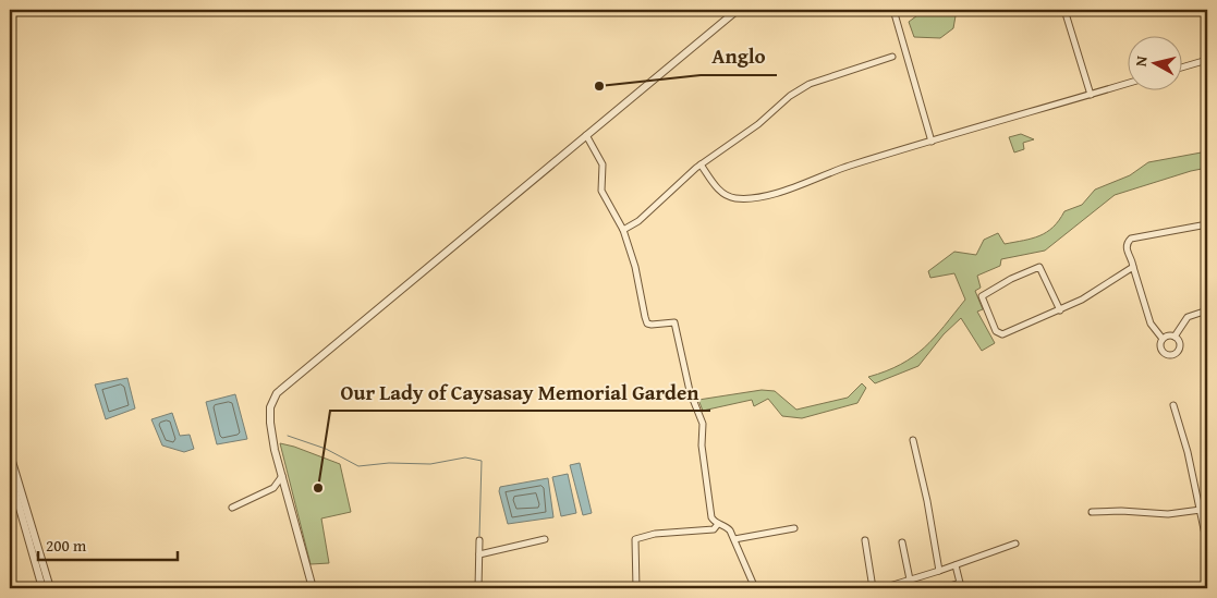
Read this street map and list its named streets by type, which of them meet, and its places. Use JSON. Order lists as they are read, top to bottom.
{
  "places": ["Anglo", "Our Lady of Caysasay Memorial Garden"],
  "scale_bar": "200 m",
  "north": "left"
}
